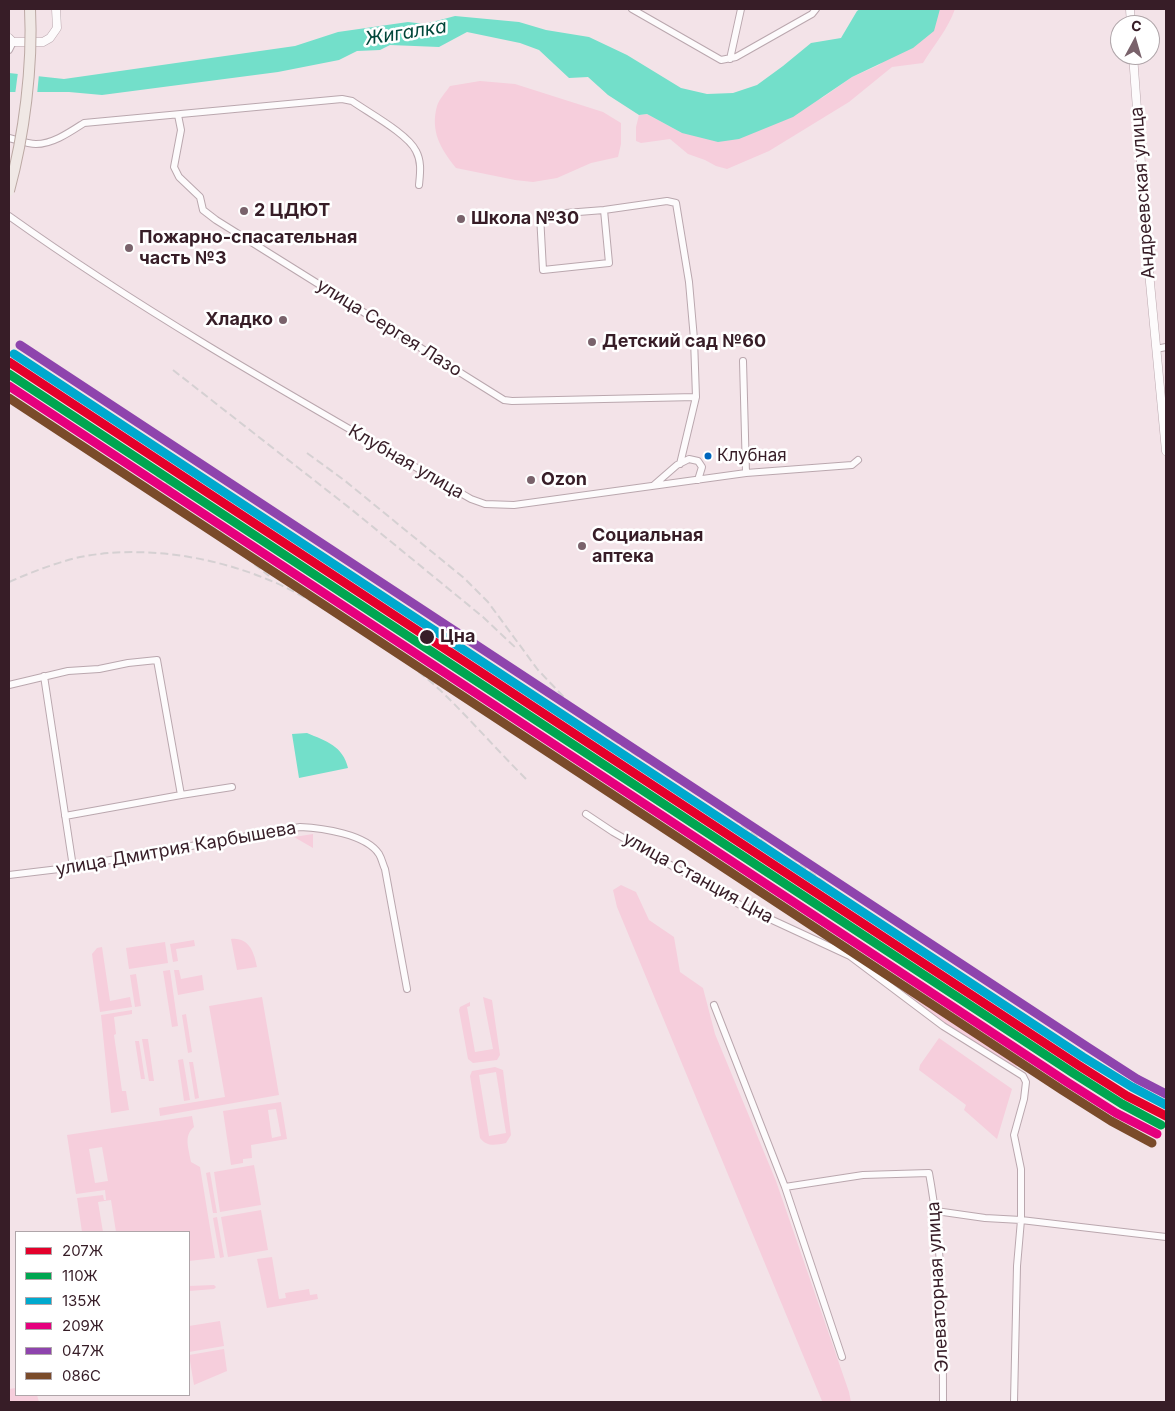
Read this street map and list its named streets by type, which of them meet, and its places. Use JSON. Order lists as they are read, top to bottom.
{
  "streets": {
    "street": [
      "Андреевская улица",
      "улица Сергея Лазо",
      "Клубная улица",
      "улица Дмитрия Карбышева",
      "улица Станция Цна",
      "Элеваторная улица"
    ]
  },
  "water": ["Жигалка"],
  "places": [
    "2 ЦДЮТ",
    "Школа №30",
    "Пожарно-спасательная часть №3",
    "Хладко",
    "Детский сад №60",
    "Клубная",
    "Ozon",
    "Социальная аптека",
    "Цна"
  ],
  "lines": [
    "transit line 047Ж",
    "transit line 135Ж",
    "transit line 207Ж",
    "transit line 110Ж",
    "transit line 209Ж",
    "transit line 086С"
  ],
  "legend": [
    "207Ж",
    "110Ж",
    "135Ж",
    "209Ж",
    "047Ж",
    "086С"
  ],
  "north": "top"
}
